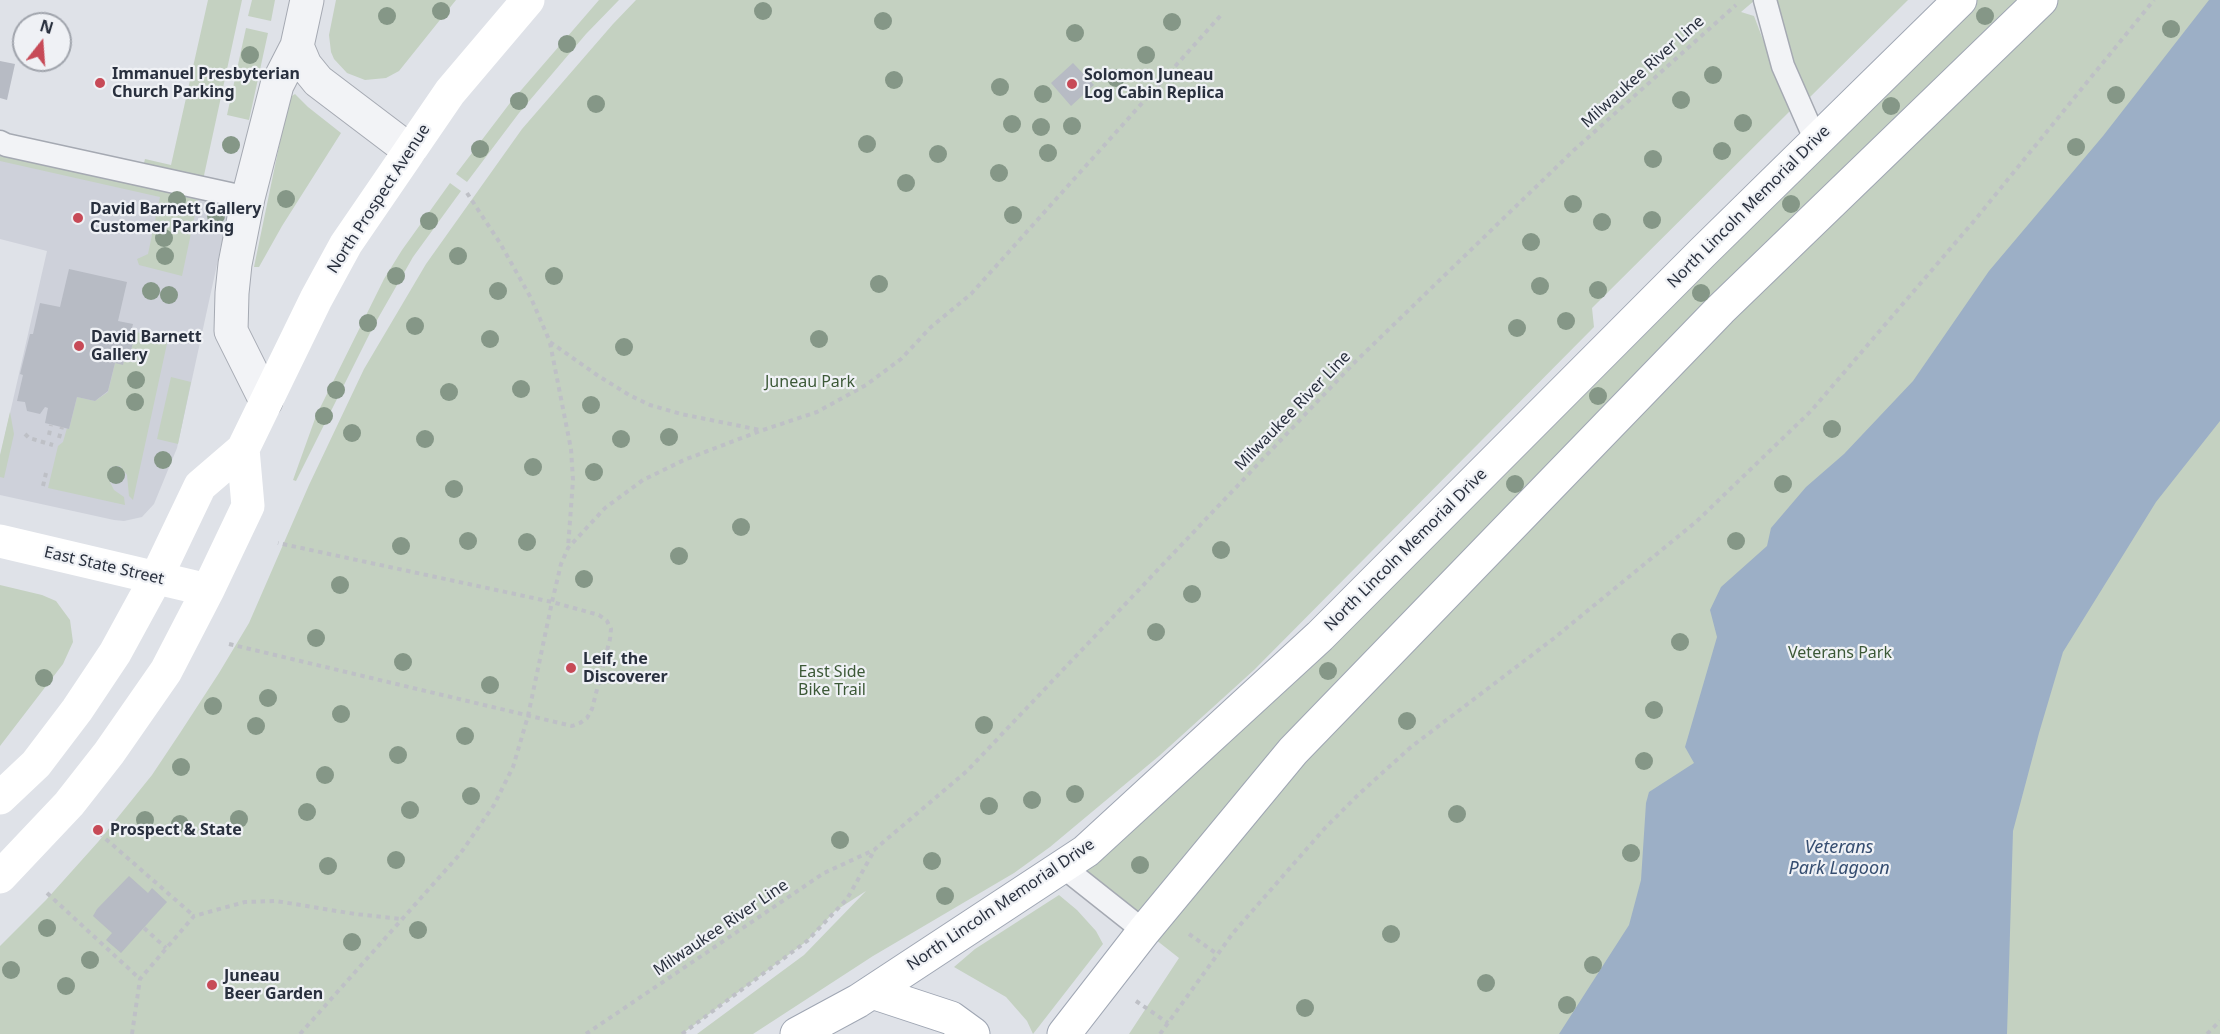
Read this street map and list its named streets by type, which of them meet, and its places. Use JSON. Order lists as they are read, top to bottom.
{
  "streets": {
    "main road": ["North Prospect Avenue", "North Lincoln Memorial Drive", "East State Street"],
    "path": ["Milwaukee River Line"]
  },
  "crossings": [
    ["North Prospect Avenue", "East State Street"]
  ],
  "water": ["Veterans Park Lagoon"],
  "parks": ["Juneau Park", "Veterans Park", "East Side Bike Trail"],
  "places": [
    "Immanuel Presbyterian Church Parking",
    "Solomon Juneau Log Cabin Replica",
    "David Barnett Gallery Customer Parking",
    "David Barnett Gallery",
    "Leif, the Discoverer",
    "Prospect & State",
    "Juneau Beer Garden"
  ],
  "north": "top"
}
